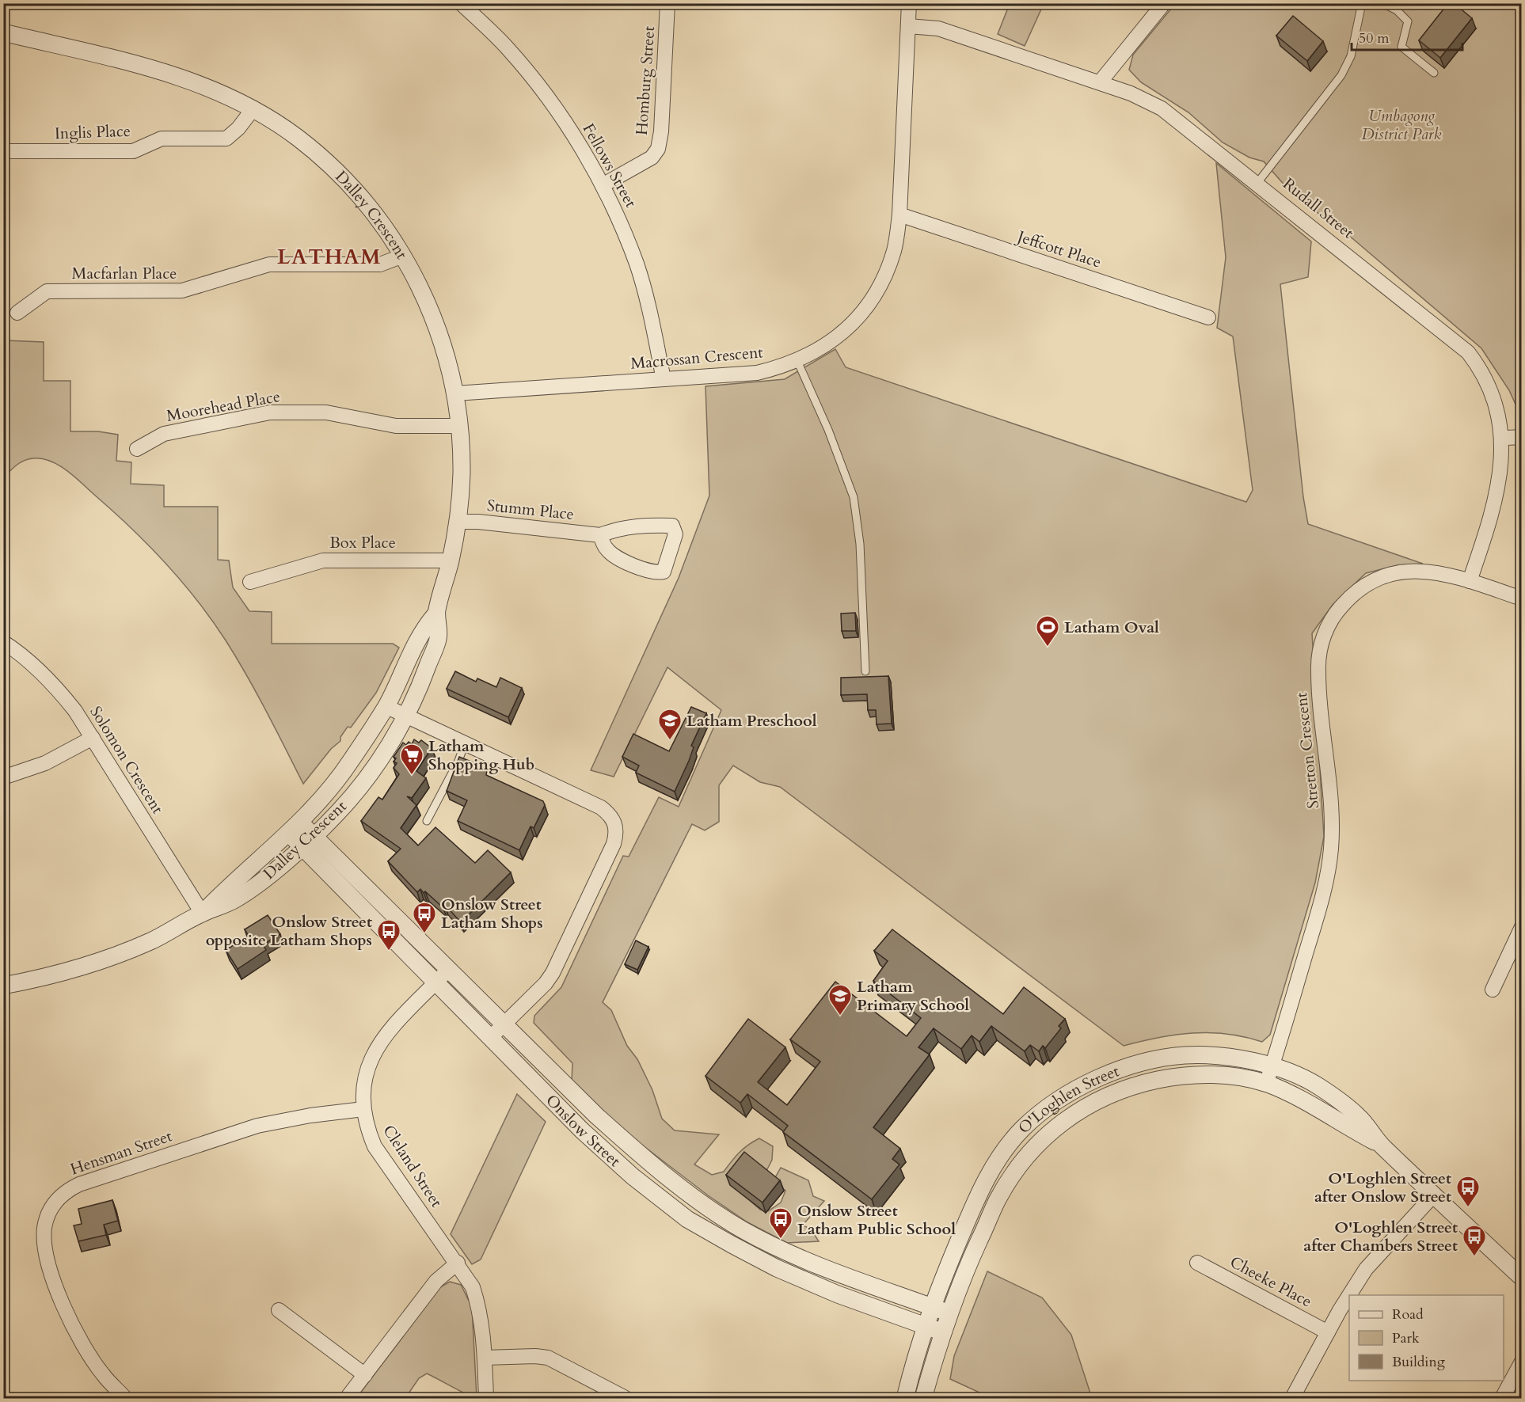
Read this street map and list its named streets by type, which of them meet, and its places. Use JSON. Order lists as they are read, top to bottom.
{
  "streets": {
    "street": [
      "Homburg Street",
      "Inglis Place",
      "Fellows Street",
      "Rudall Street",
      "Dalley Crescent",
      "Jeffcott Place",
      "Macfarlan Place",
      "Macrossan Crescent",
      "Moorehead Place",
      "Stumm Place",
      "Box Place",
      "Stretton Crescent",
      "Solomon Crescent",
      "O'Loghlen Street",
      "Onslow Street",
      "Hensman Street",
      "Cleland Street",
      "Cheeke Place"
    ]
  },
  "crossings": [
    ["Homburg Street", "Fellows Street"],
    ["Inglis Place", "Dalley Crescent"],
    ["Fellows Street", "Macrossan Crescent"],
    ["Rudall Street", "Macrossan Crescent"],
    ["Rudall Street", "Stretton Crescent"],
    ["Dalley Crescent", "Macfarlan Place"],
    ["Dalley Crescent", "Macrossan Crescent"],
    ["Dalley Crescent", "Moorehead Place"],
    ["Dalley Crescent", "Stumm Place"],
    ["Dalley Crescent", "Box Place"],
    ["Dalley Crescent", "Solomon Crescent"],
    ["Dalley Crescent", "Onslow Street"],
    ["Jeffcott Place", "Macrossan Crescent"],
    ["Stretton Crescent", "O'Loghlen Street"],
    ["O'Loghlen Street", "Onslow Street"],
    ["Onslow Street", "Cleland Street"],
    ["Hensman Street", "Cleland Street"]
  ],
  "districts": ["LATHAM"],
  "parks": ["Umbagong District Park"],
  "places": {
    "sports": ["Latham Oval"],
    "school or university": ["Latham Preschool", "Latham Primary School"],
    "supermarket": ["Latham Shopping Hub"],
    "bus stop": [
      "Onslow Street Latham Shops",
      "Onslow Street opposite Latham Shops",
      "O'Loghlen Street after Onslow Street",
      "Onslow Street Latham Public School",
      "O'Loghlen Street after Chambers Street"
    ]
  },
  "legend": ["Road", "Park", "Building"],
  "scale_bar": "50 m"
}
